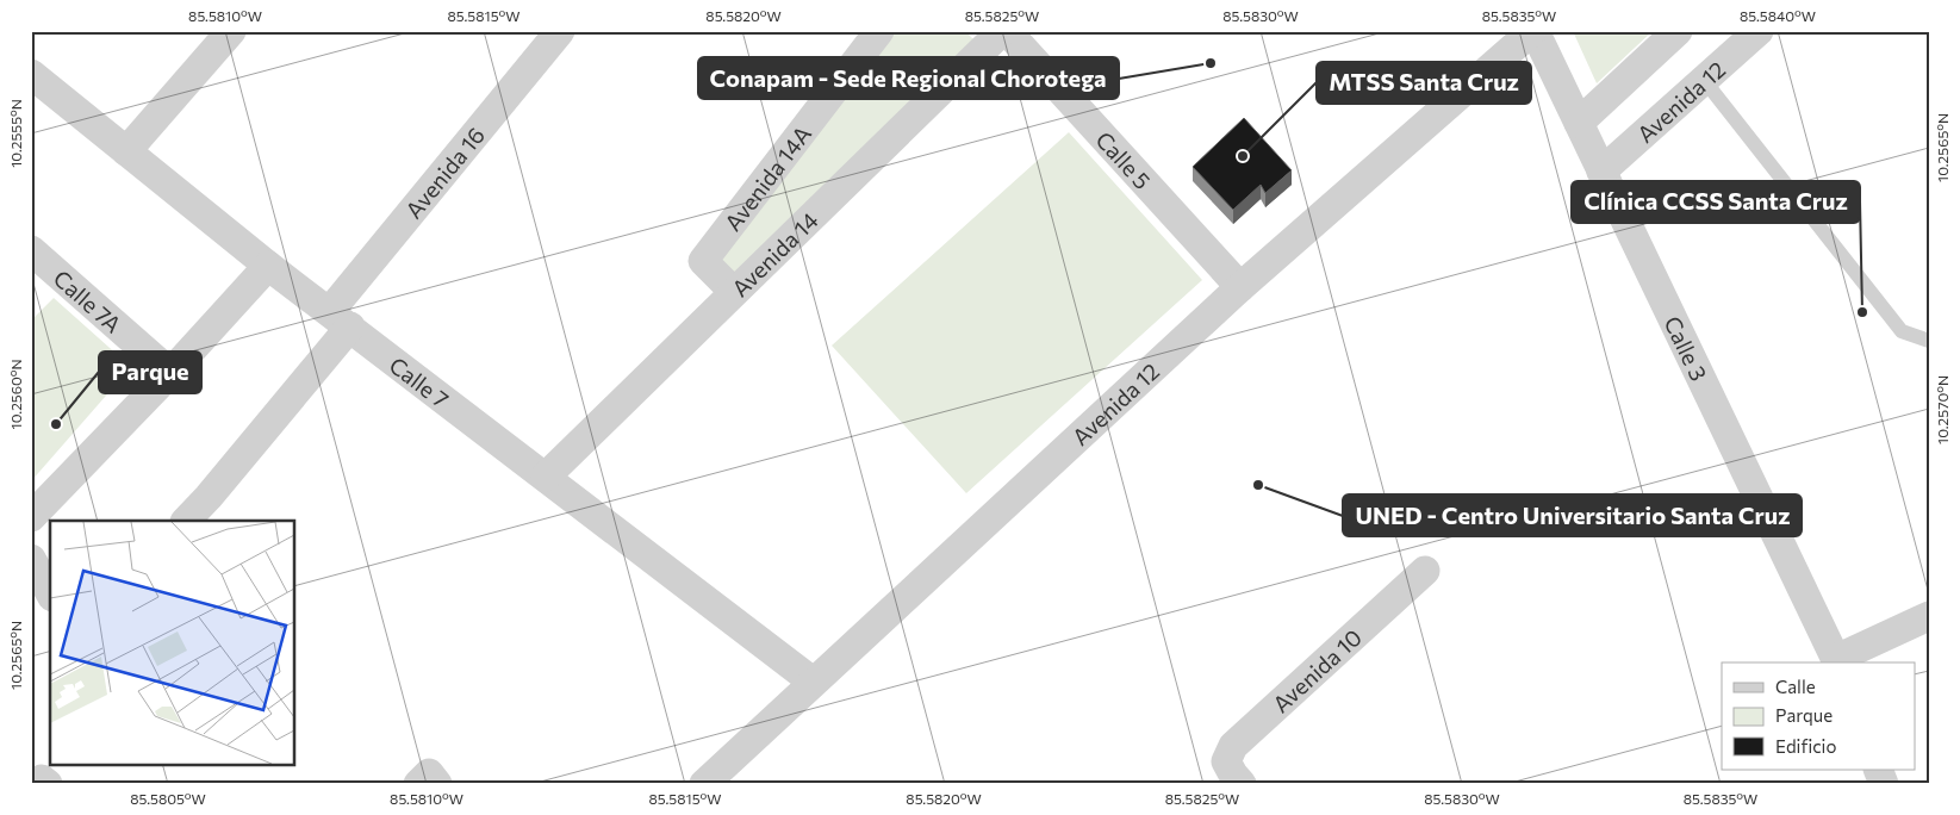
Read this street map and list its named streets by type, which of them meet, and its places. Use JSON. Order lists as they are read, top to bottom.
{
  "streets": {
    "street": [
      "Avenida 12",
      "Calle 5",
      "Avenida 16",
      "Avenida 14A",
      "Avenida 14",
      "Calle 7A",
      "Calle 3",
      "Calle 7",
      "Avenida 10"
    ]
  },
  "crossings": [
    ["Avenida 12", "Calle 5"],
    ["Avenida 12", "Calle 3"],
    ["Avenida 12", "Calle 7"],
    ["Avenida 16", "Calle 7"],
    ["Avenida 14A", "Avenida 14"],
    ["Avenida 14", "Calle 7"]
  ],
  "places": [
    "Conapam - Sede Regional Chorotega",
    "MTSS Santa Cruz",
    "Clínica CCSS Santa Cruz",
    "Parque",
    "UNED - Centro Universitario Santa Cruz"
  ],
  "legend": ["Calle", "Parque", "Edificio"],
  "coordinates": [
    "85.5810°W",
    "85.5815°W",
    "85.5820°W",
    "85.5825°W",
    "85.5830°W",
    "85.5835°W",
    "85.5840°W",
    "10.2555°N",
    "10.2565°N",
    "10.2560°N",
    "10.2570°N",
    "85.5805°W"
  ]
}
